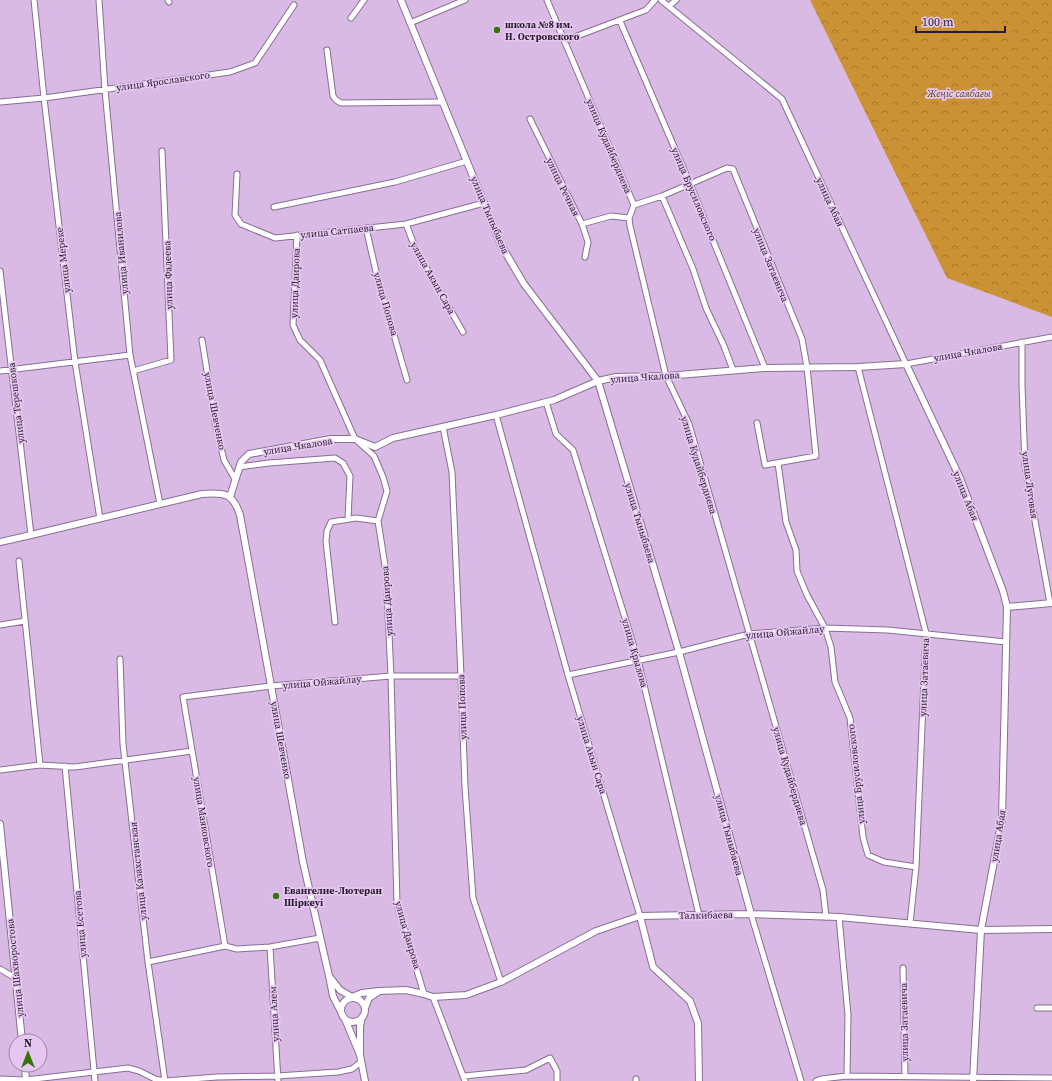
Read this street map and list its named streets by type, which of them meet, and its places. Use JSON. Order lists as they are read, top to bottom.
{
  "streets": {
    "street": [
      "улица Ярославского",
      "улица Кудайбердиева",
      "улица Речная",
      "улица Брусиловского",
      "улица Абая",
      "улица Тыныбаева",
      "улица Сатпаева",
      "улица Иванилова",
      "улица Мереке",
      "улица Затаевича",
      "улица Фадеева",
      "улица Акын Сара",
      "улица Даирова",
      "улица Попова",
      "улица Чкалова",
      "улица Терешкова",
      "улица Шевченко",
      "улица Луговая",
      "улица Ойжайлау",
      "улица Крылова",
      "улица Маяковского",
      "улица Казахстанская",
      "Талкибаева",
      "улица Есетова",
      "улица Шахворостова",
      "улица Алем"
    ]
  },
  "crossings": [
    ["улица Ярославского", "улица Иванилова"],
    ["улица Ярославского", "улица Мереке"],
    ["улица Кудайбердиева", "улица Чкалова"],
    ["улица Кудайбердиева", "улица Ойжайлау"],
    ["улица Кудайбердиева", "Талкибаева"],
    ["улица Брусиловского", "улица Затаевича"],
    ["улица Брусиловского", "улица Чкалова"],
    ["улица Брусиловского", "улица Ойжайлау"],
    ["улица Абая", "улица Чкалова"],
    ["улица Абая", "улица Ойжайлау"],
    ["улица Абая", "Талкибаева"],
    ["улица Тыныбаева", "улица Сатпаева"],
    ["улица Тыныбаева", "улица Чкалова"],
    ["улица Тыныбаева", "улица Ойжайлау"],
    ["улица Тыныбаева", "Талкибаева"],
    ["улица Сатпаева", "улица Акын Сара"],
    ["улица Сатпаева", "улица Даирова"],
    ["улица Сатпаева", "улица Попова"],
    ["улица Иванилова", "улица Фадеева"],
    ["улица Затаевича", "улица Чкалова"],
    ["улица Затаевича", "улица Ойжайлау"],
    ["улица Затаевича", "Талкибаева"],
    ["улица Акын Сара", "улица Чкалова"],
    ["улица Акын Сара", "улица Ойжайлау"],
    ["улица Акын Сара", "Талкибаева"],
    ["улица Даирова", "улица Чкалова"],
    ["улица Даирова", "улица Ойжайлау"],
    ["улица Попова", "улица Чкалова"],
    ["улица Попова", "улица Ойжайлау"],
    ["улица Попова", "Талкибаева"],
    ["улица Чкалова", "улица Шевченко"],
    ["улица Чкалова", "улица Луговая"],
    ["улица Чкалова", "улица Крылова"],
    ["улица Шевченко", "улица Ойжайлау"],
    ["улица Ойжайлау", "улица Крылова"],
    ["улица Ойжайлау", "улица Маяковского"],
    ["улица Крылова", "Талкибаева"]
  ],
  "parks": ["Жеңіс саябағы"],
  "places": ["школа №8 им. Н. Островского", "Евангелие-Лютеран Шіркеуі"],
  "scale_bar": "100 m",
  "north": "top"
}
